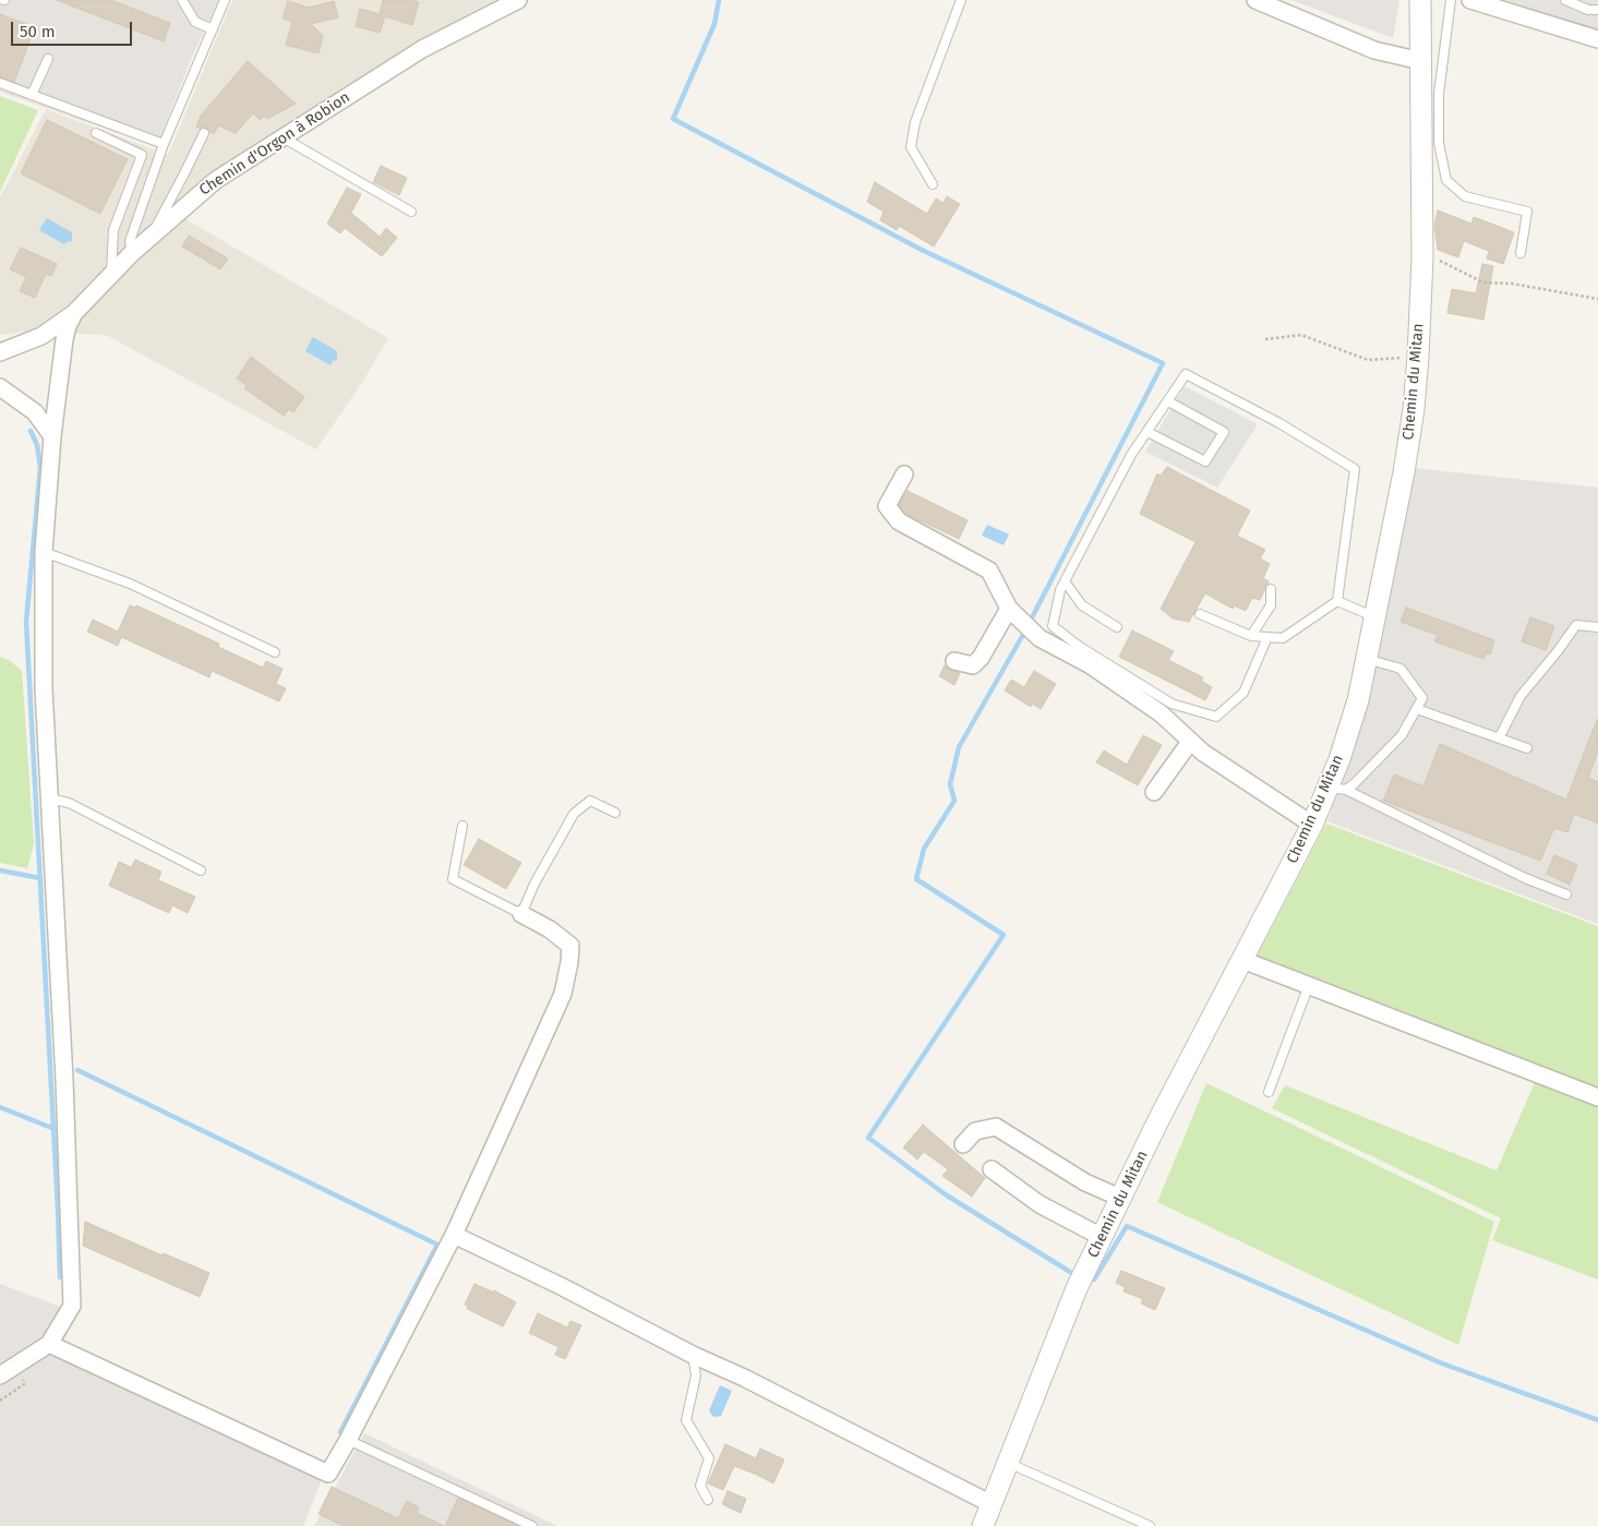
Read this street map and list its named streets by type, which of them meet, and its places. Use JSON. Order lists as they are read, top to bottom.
{
  "streets": {
    "street": ["Chemin d'Orgon à Robion", "Chemin du Mitan"]
  },
  "scale_bar": "50 m"
}
